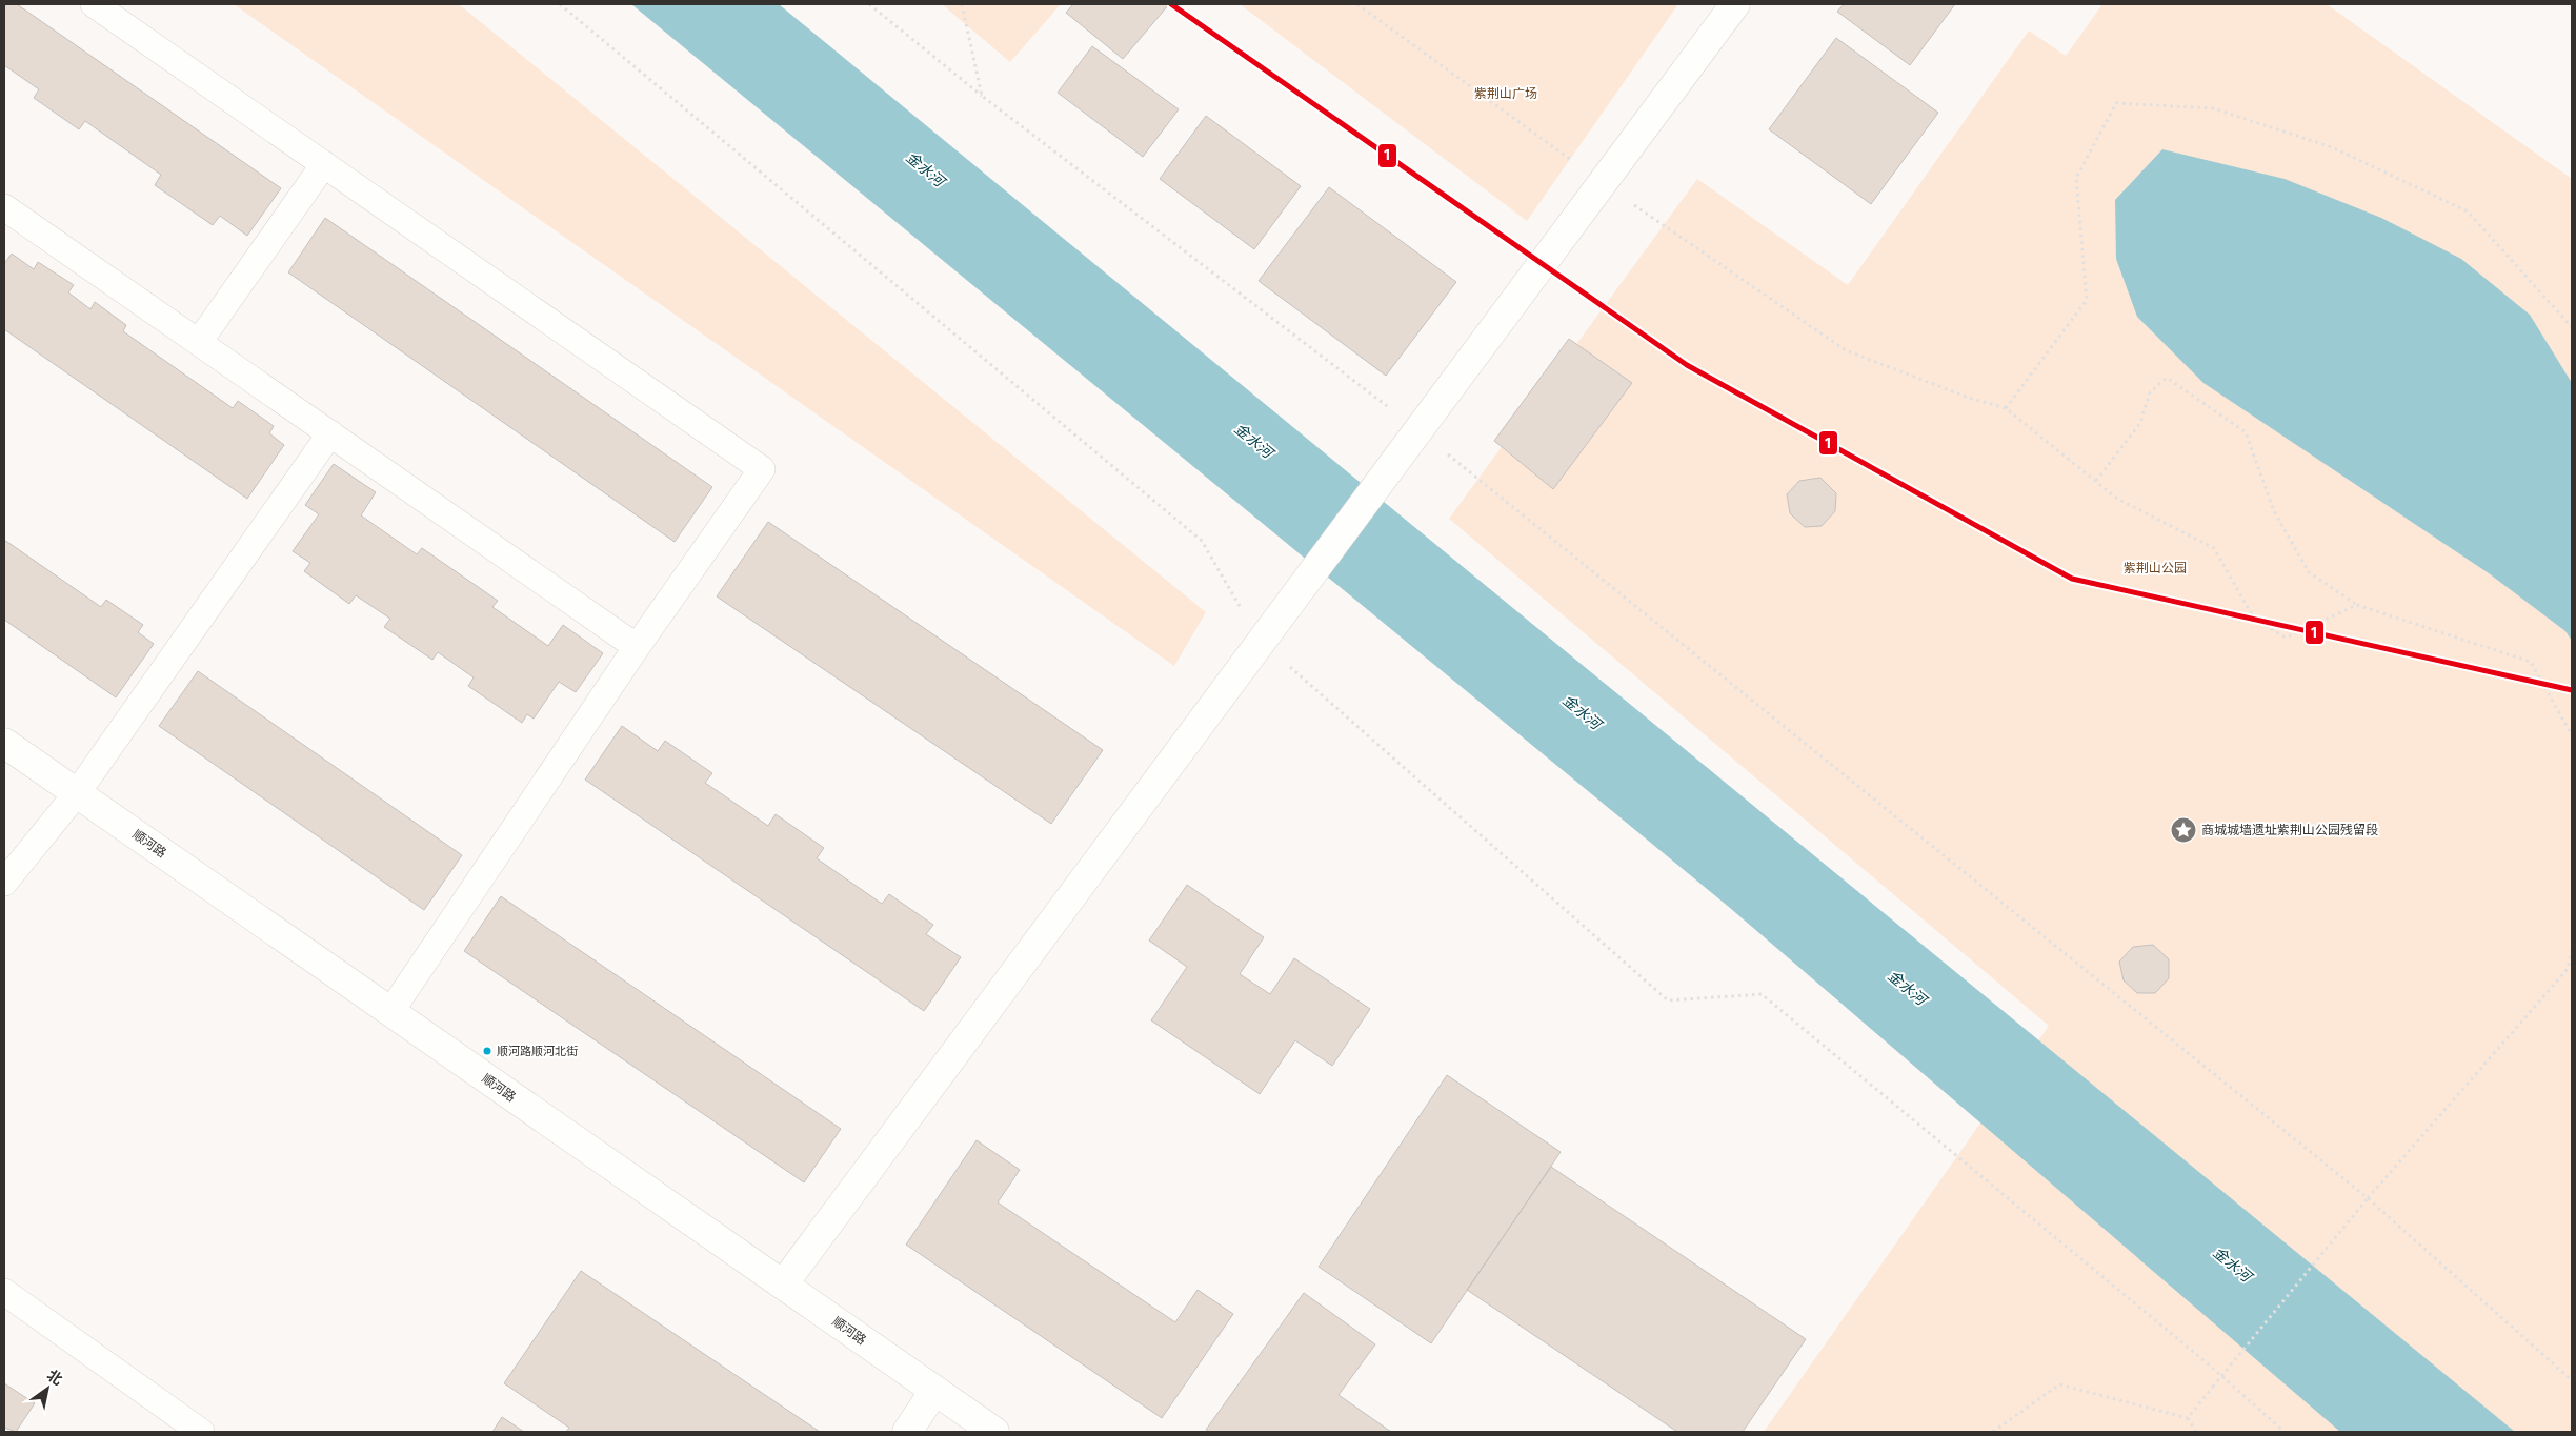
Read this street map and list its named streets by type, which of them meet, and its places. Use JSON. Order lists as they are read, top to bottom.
{
  "streets": {
    "street": ["顺河路"]
  },
  "water": ["金水河"],
  "parks": ["紫荆山广场", "紫荆山公园"],
  "places": {
    "place": ["商城城墙遗址紫荆山公园残留段"],
    "other": ["顺河路顺河北街"]
  },
  "lines": ["transit line 1"],
  "north": "top right"
}
